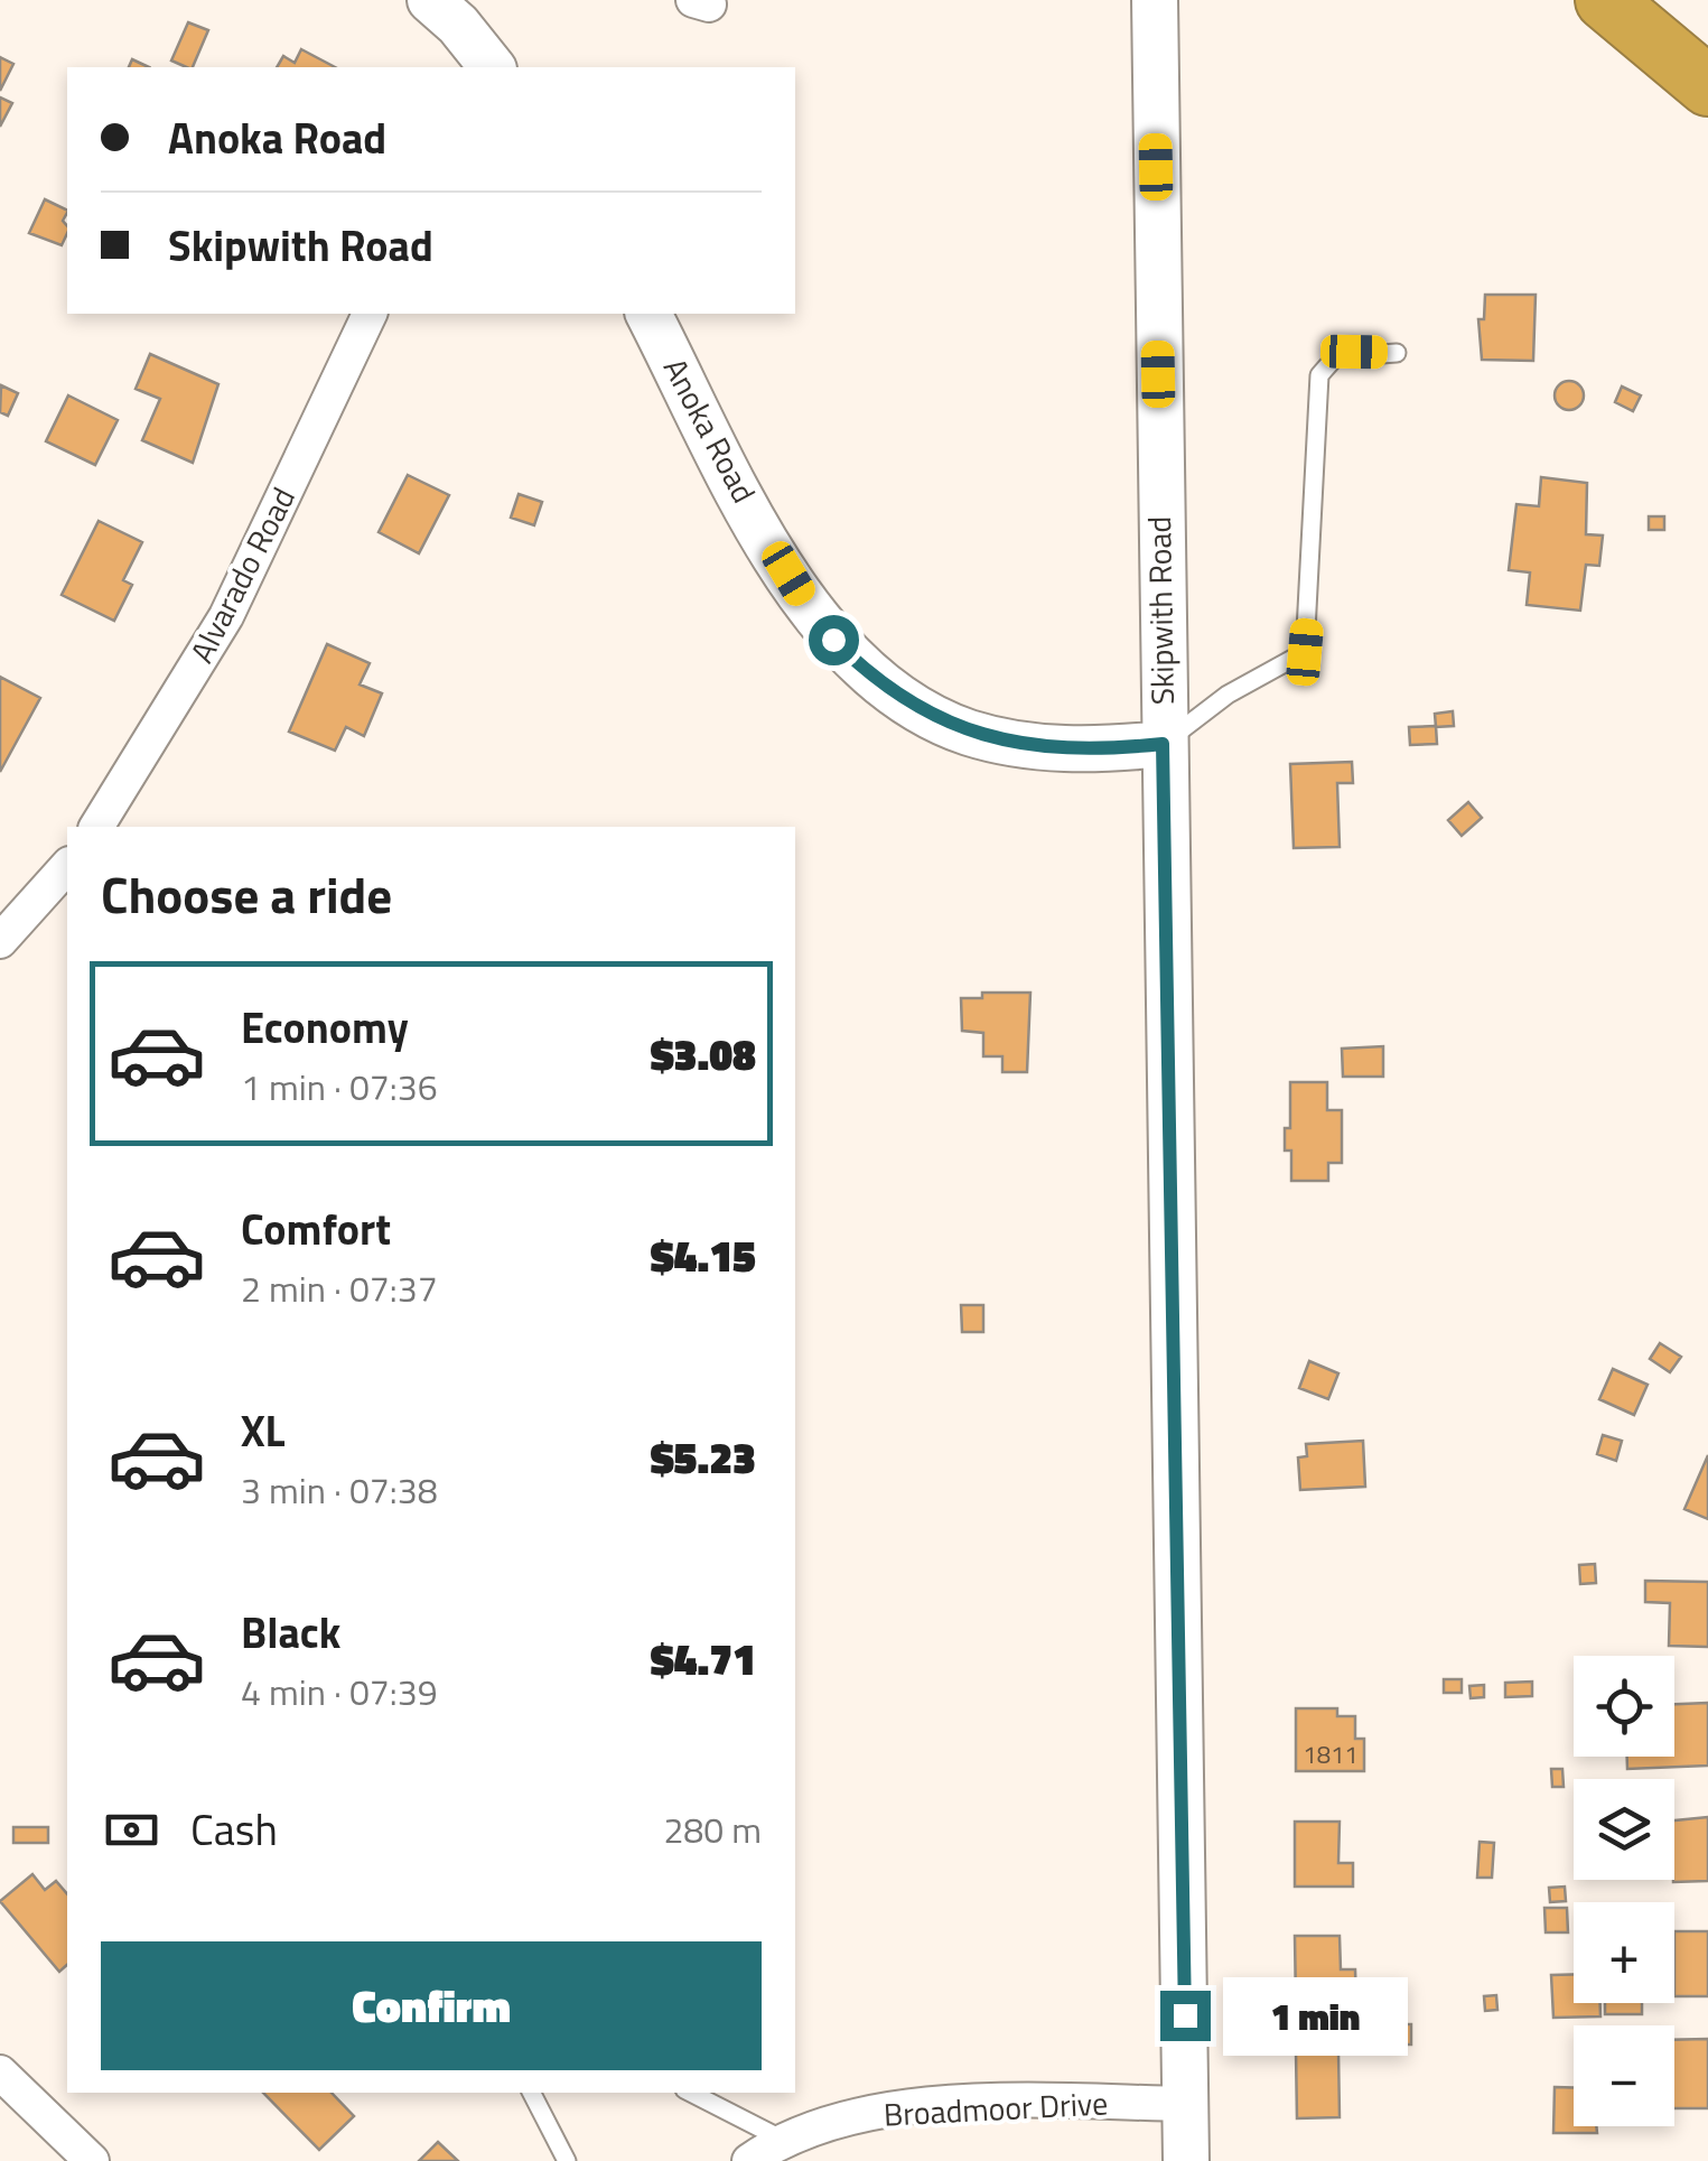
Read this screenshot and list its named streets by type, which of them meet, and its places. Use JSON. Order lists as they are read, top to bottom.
{
  "streets": {
    "main road": ["Anoka Road", "Skipwith Road"],
    "street": ["Alvarado Road", "Broadmoor Drive"]
  },
  "crossings": [
    ["Anoka Road", "Skipwith Road"],
    ["Skipwith Road", "Broadmoor Drive"]
  ],
  "house_numbers": ["1811"],
  "page": {
    "banner": ["Anoka Road", "Skipwith Road"],
    "heading": "Choose a ride",
    "list": [
      {
        "name": "Economy",
        "note": "1 min · 07:36",
        "value": "$3.08"
      },
      {
        "name": "Comfort",
        "note": "2 min · 07:37",
        "value": "$4.15"
      },
      {
        "name": "XL",
        "note": "3 min · 07:38",
        "value": "$5.23"
      },
      {
        "name": "Black",
        "note": "4 min · 07:39",
        "value": "$4.71"
      }
    ],
    "map_buttons": ["+", "−"],
    "pay": ["Cash", "280 m"],
    "buttons": "Confirm",
    "bubble": "1 min"
  }
}
